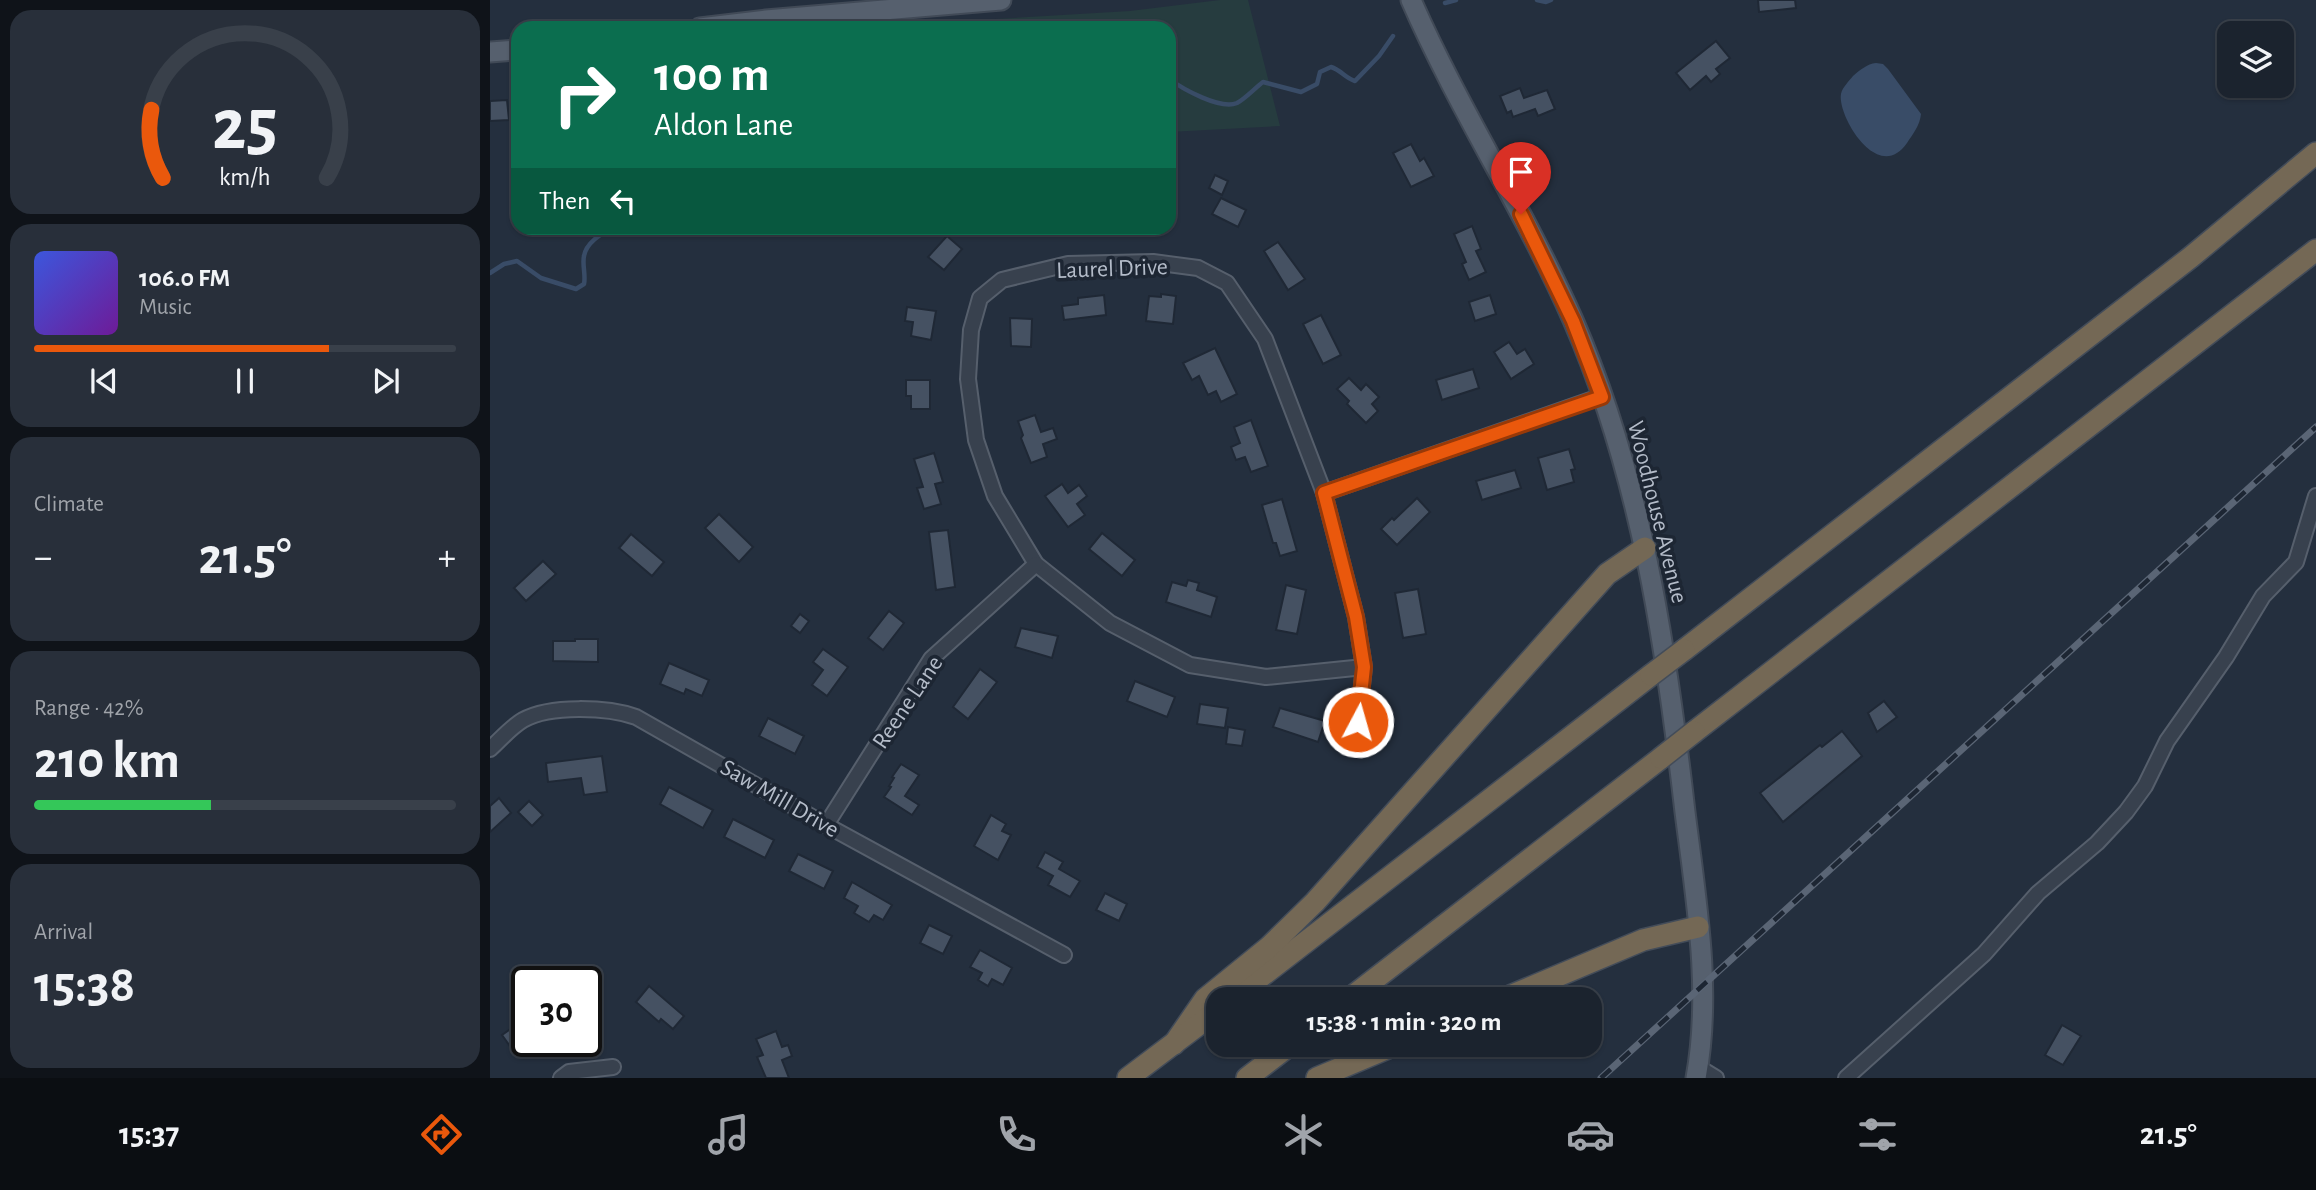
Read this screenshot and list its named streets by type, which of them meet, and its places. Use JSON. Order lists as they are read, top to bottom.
{
  "streets": {
    "main road": ["Woodhouse Avenue"],
    "street": ["Laurel Drive", "Reene Lane", "Saw Mill Drive"]
  },
  "crossings": [
    ["Laurel Drive", "Reene Lane"],
    ["Reene Lane", "Saw Mill Drive"]
  ],
  "page": {
    "turn": ["100 m", "Aldon Lane"],
    "then": "Then",
    "song": ["106.0 FM", "Music"],
    "tile": [
      "Climate",
      ["Range · 42%", "210 km"],
      ["Arrival", "15:38"]
    ],
    "heat": ["−", "21.5°", "+"],
    "limit": "30",
    "trip": "15:38 · 1 min · 320 m",
    "tabs": ["15:37", "21.5°"],
    "gauge": ["25", "km/h"]
  }
}
